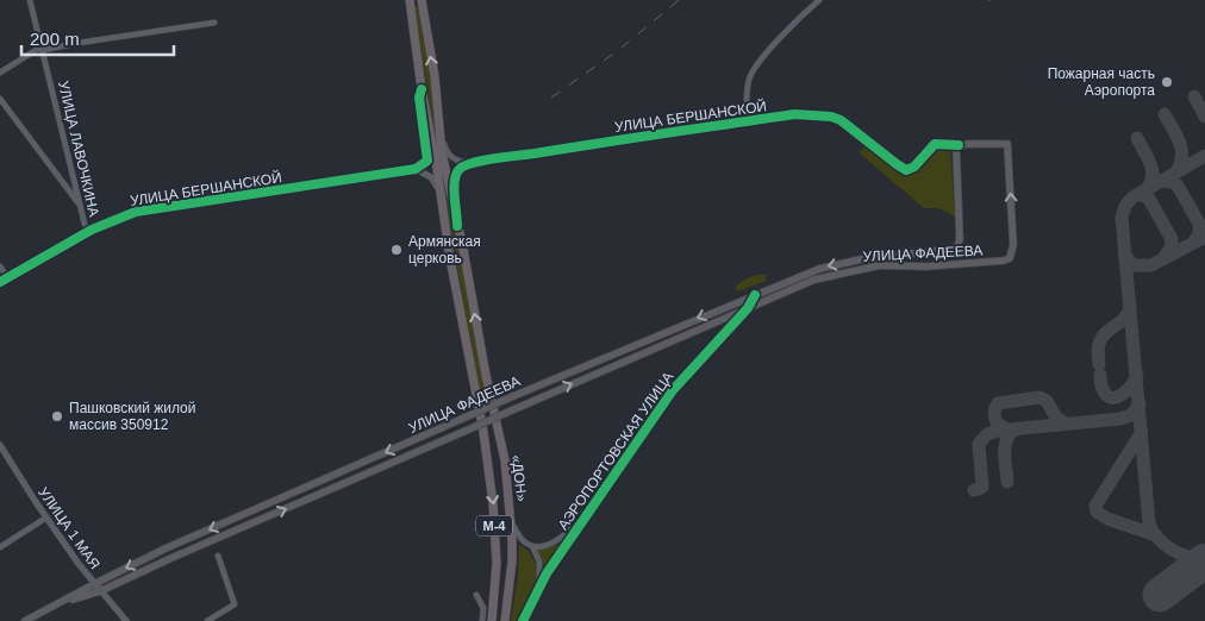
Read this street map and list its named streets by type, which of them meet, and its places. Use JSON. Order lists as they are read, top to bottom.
{
  "streets": {
    "highway": ["«ДОН»", "М-4"],
    "main road": ["УЛИЦА ФАДЕЕВА"],
    "street": [
      "УЛИЦА БЕРШАНСКОЙ",
      "УЛИЦА ЛАВОЧКИНА",
      "АЭРОПОРТОВСКАЯ УЛИЦА",
      "УЛИЦА 1 МАЯ"
    ]
  },
  "crossings": [
    ["УЛИЦА БЕРШАНСКОЙ", "УЛИЦА ЛАВОЧКИНА"],
    ["УЛИЦА БЕРШАНСКОЙ", "УЛИЦА ФАДЕЕВА"],
    ["УЛИЦА ФАДЕЕВА", "АЭРОПОРТОВСКАЯ УЛИЦА"],
    ["УЛИЦА ФАДЕЕВА", "УЛИЦА 1 МАЯ"],
    ["«ДОН»", "М-4"]
  ],
  "places": ["Пожарная часть Аэропорта", "Армянская церковь", "Пашковский жилой массив 350912"],
  "scale_bar": "200 m"
}
